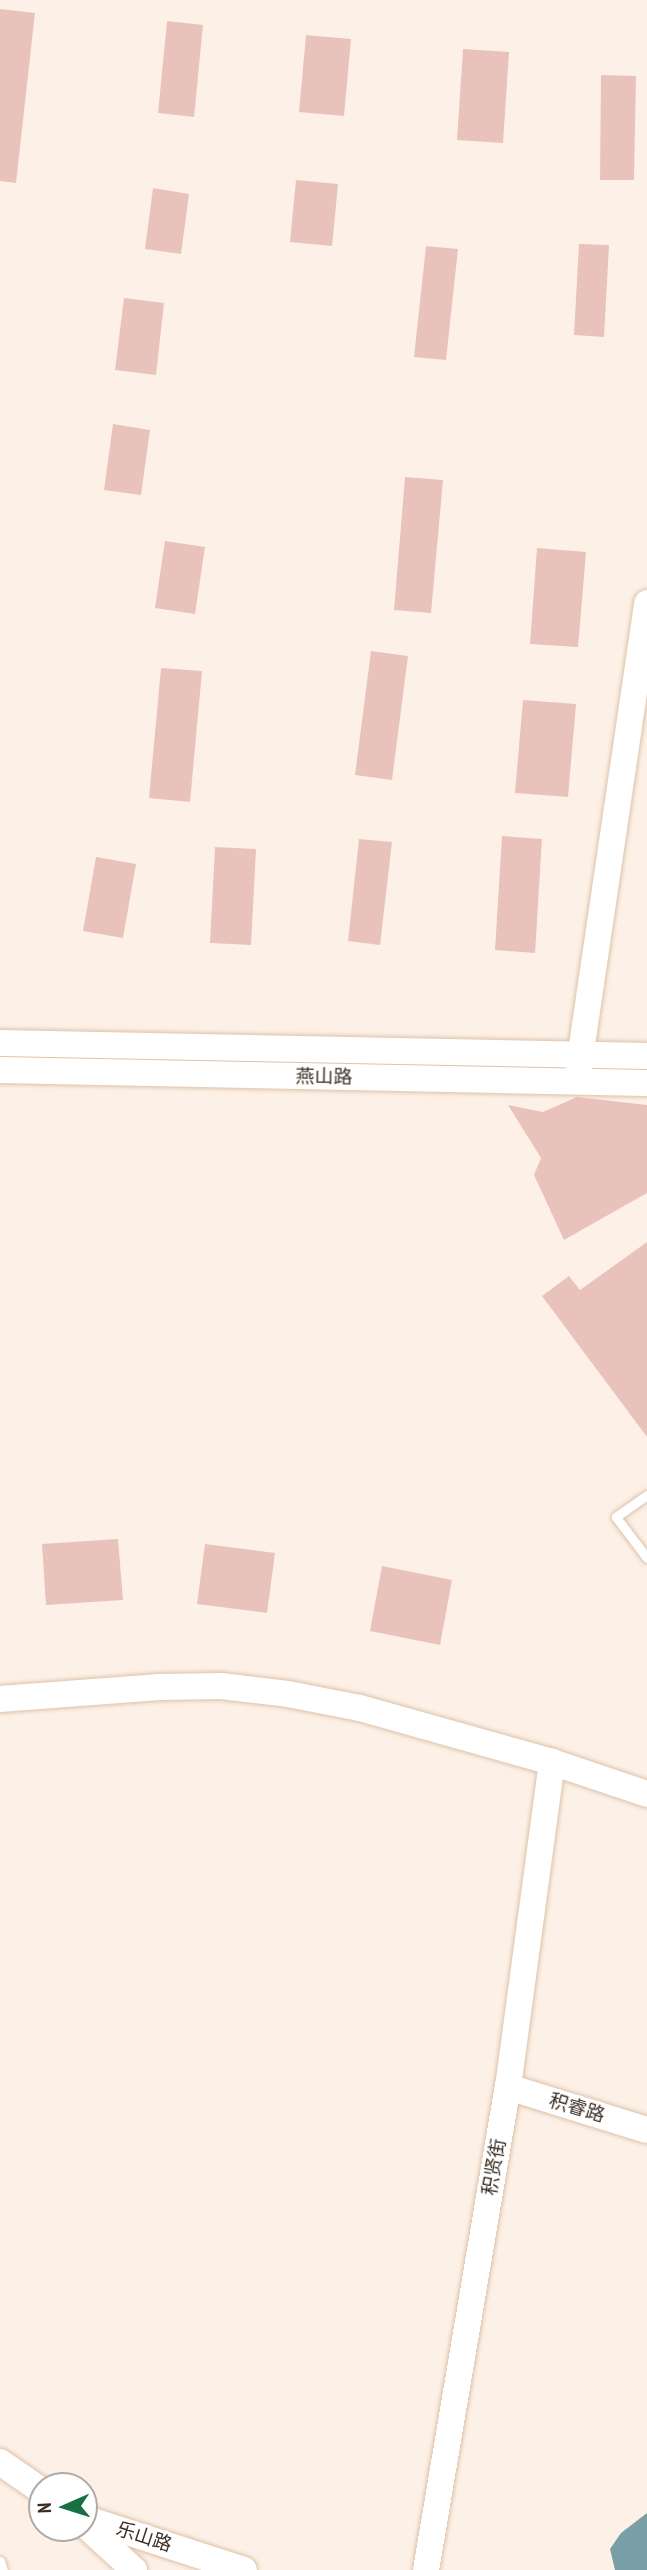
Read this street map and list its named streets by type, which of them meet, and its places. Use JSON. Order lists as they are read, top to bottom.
{
  "streets": {
    "street": [
      "燕山路",
      "积睿路",
      "积贤街",
      "乐山路"
    ]
  },
  "crossings": [
    ["积睿路", "积贤街"]
  ],
  "north": "left"
}
